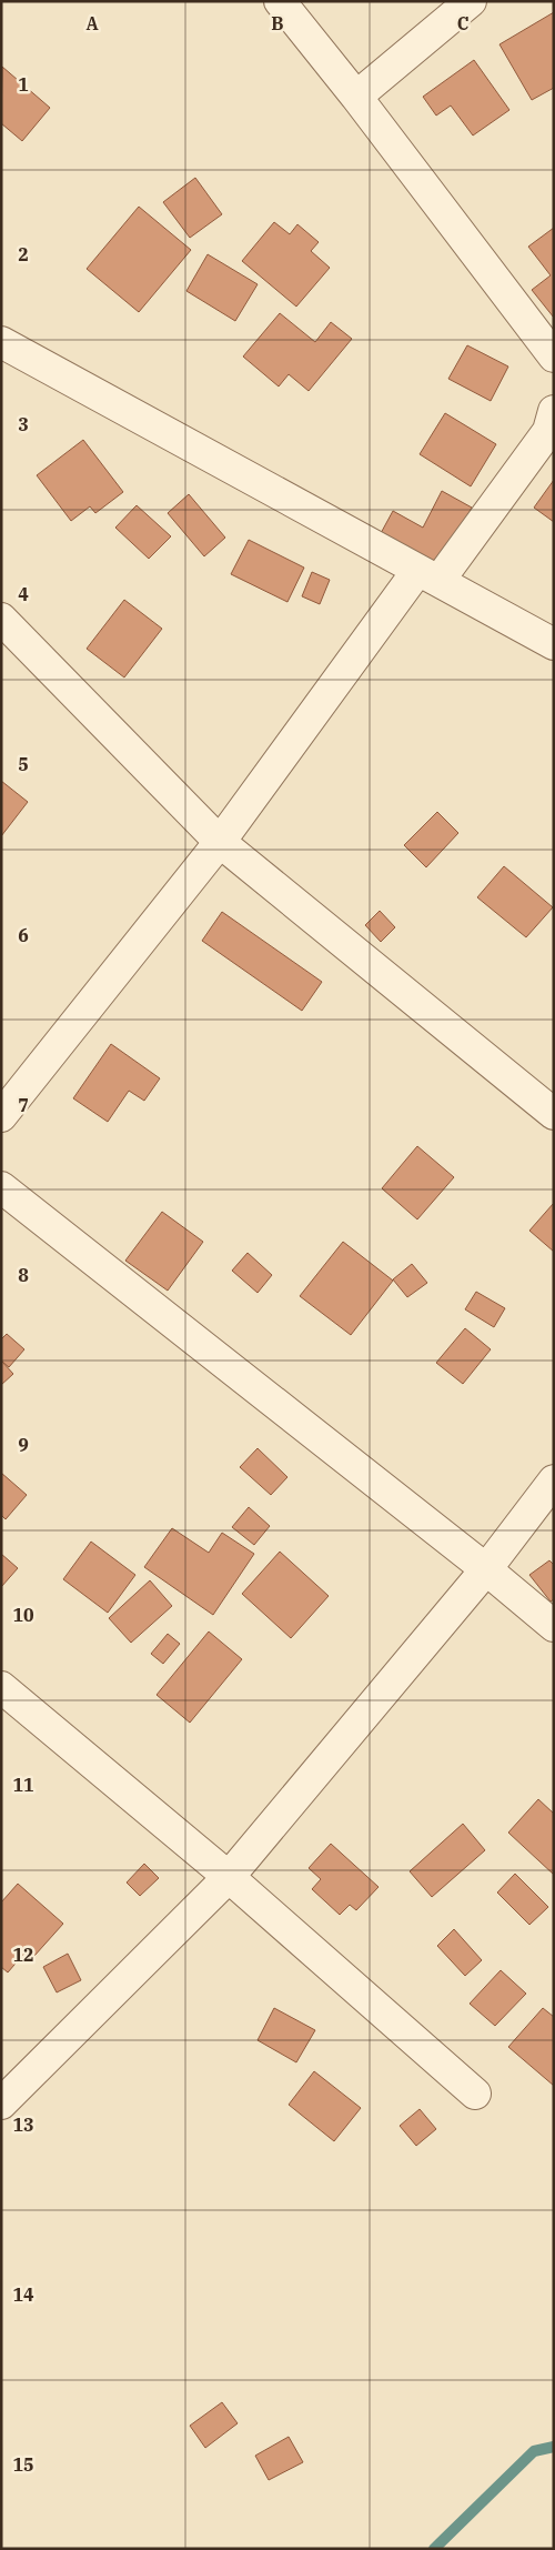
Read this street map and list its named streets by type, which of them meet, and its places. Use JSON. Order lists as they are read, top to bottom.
{
  "grid": {
    "columns": ["A", "B", "C"],
    "rows": [
      "1",
      "2",
      "3",
      "4",
      "5",
      "6",
      "7",
      "8",
      "9",
      "10",
      "11",
      "12",
      "13",
      "14",
      "15"
    ]
  }
}
